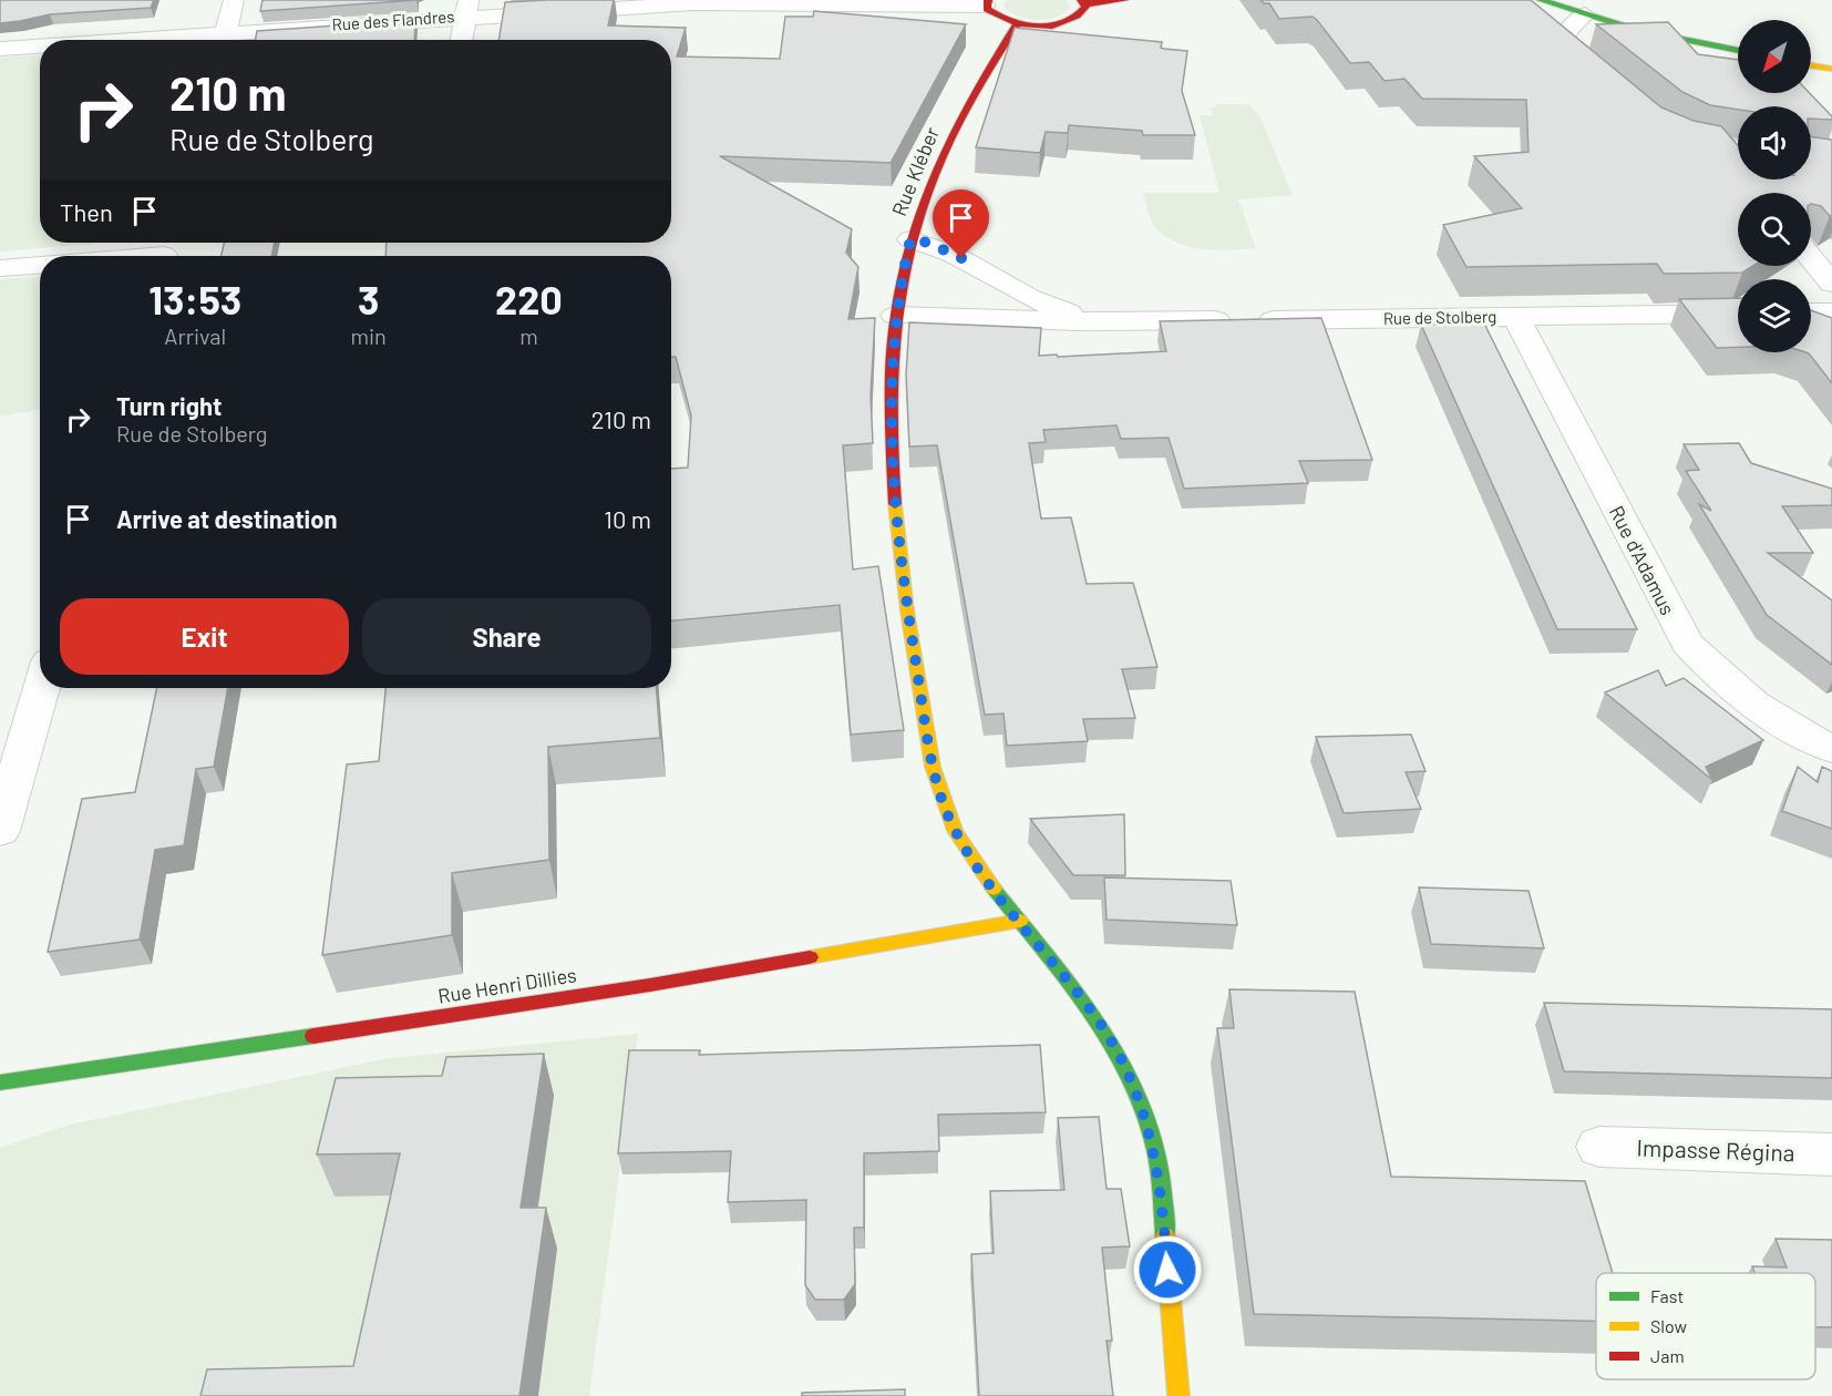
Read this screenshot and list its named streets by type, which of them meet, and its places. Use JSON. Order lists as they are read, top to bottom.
{
  "streets": {
    "street": [
      "Rue des Flandres",
      "Rue Kléber",
      "Rue de Stolberg",
      "Rue d'Adamus",
      "Rue Henri Dillies",
      "Impasse Régina"
    ]
  },
  "crossings": [
    ["Rue Kléber", "Rue de Stolberg"],
    ["Rue Kléber", "Rue Henri Dillies"],
    ["Rue de Stolberg", "Rue d'Adamus"]
  ],
  "legend": ["Fast", "Slow", "Jam"],
  "north": "bottom left",
  "page": {
    "turn": ["210 m", "Rue de Stolberg"],
    "then": "Then",
    "eta": [
      "13:53",
      "Arrival",
      "3",
      "min",
      "220",
      "m"
    ],
    "list": [
      {
        "name": "Turn right",
        "note": "Rue de Stolberg",
        "value": "210 m"
      },
      {
        "name": "Arrive at destination",
        "value": "10 m"
      }
    ],
    "buttons": ["Exit", "Share"]
  }
}
